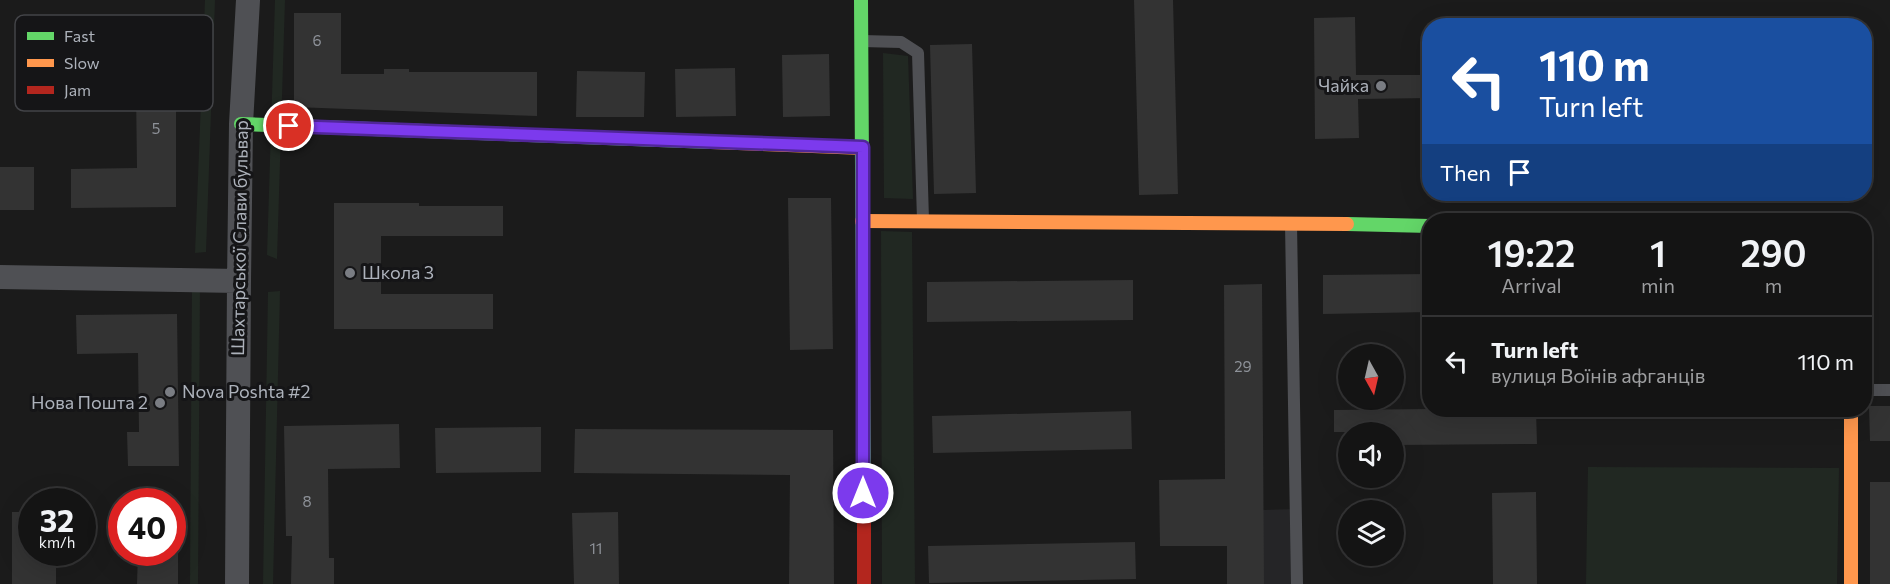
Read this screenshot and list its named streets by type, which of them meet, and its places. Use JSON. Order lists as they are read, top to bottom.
{
  "streets": {
    "street": ["Шахтарської Слави бульвар"]
  },
  "places": [
    "Чайка",
    "Школа 3",
    "Nova Poshta #2",
    "Нова Пошта 2"
  ],
  "house_numbers": [
    "6",
    "5",
    "29",
    "8",
    "11"
  ],
  "legend": ["Fast", "Slow", "Jam"],
  "north": "bottom",
  "page": {
    "turn": ["110 m", "Turn left"],
    "then": "Then",
    "eta": [
      "19:22",
      "Arrival",
      "1",
      "min",
      "290",
      "m"
    ],
    "list": [
      {
        "name": "Turn left",
        "note": "вулиця Воїнів афганців",
        "value": "110 m"
      }
    ],
    "speed": "32 km/h",
    "limit": "40"
  }
}
